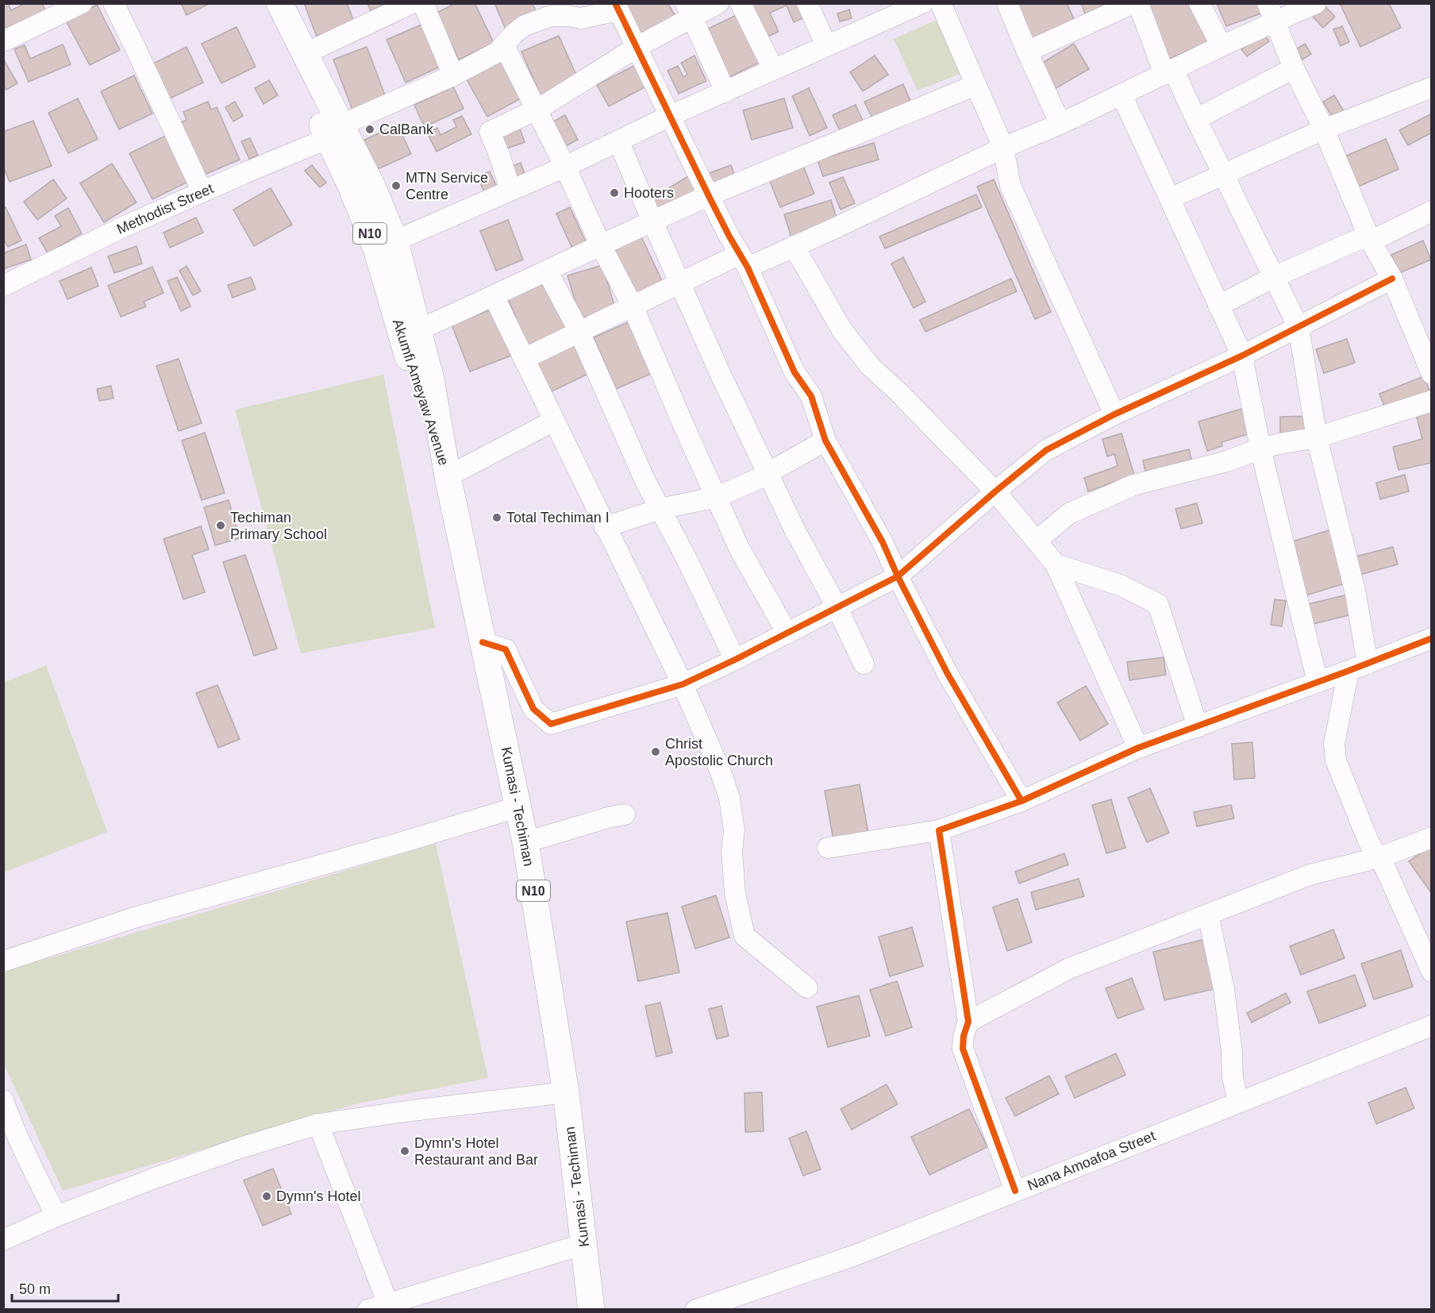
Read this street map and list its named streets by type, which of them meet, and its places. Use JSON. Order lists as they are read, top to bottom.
{
  "streets": {
    "highway": ["N10", "Akumfi Ameyaw Avenue", "Kumasi - Techiman"],
    "street": ["Methodist Street", "Nana Amoafoa Street"]
  },
  "crossings": [
    ["Methodist Street", "Akumfi Ameyaw Avenue"],
    ["Akumfi Ameyaw Avenue", "Kumasi - Techiman"]
  ],
  "places": [
    "CalBank",
    "MTN Service Centre",
    "Hooters",
    "Total Techiman I",
    "Techiman Primary School",
    "Christ Apostolic Church",
    "Dymn's Hotel Restaurant and Bar",
    "Dymn's Hotel"
  ],
  "scale_bar": "50 m"
}
